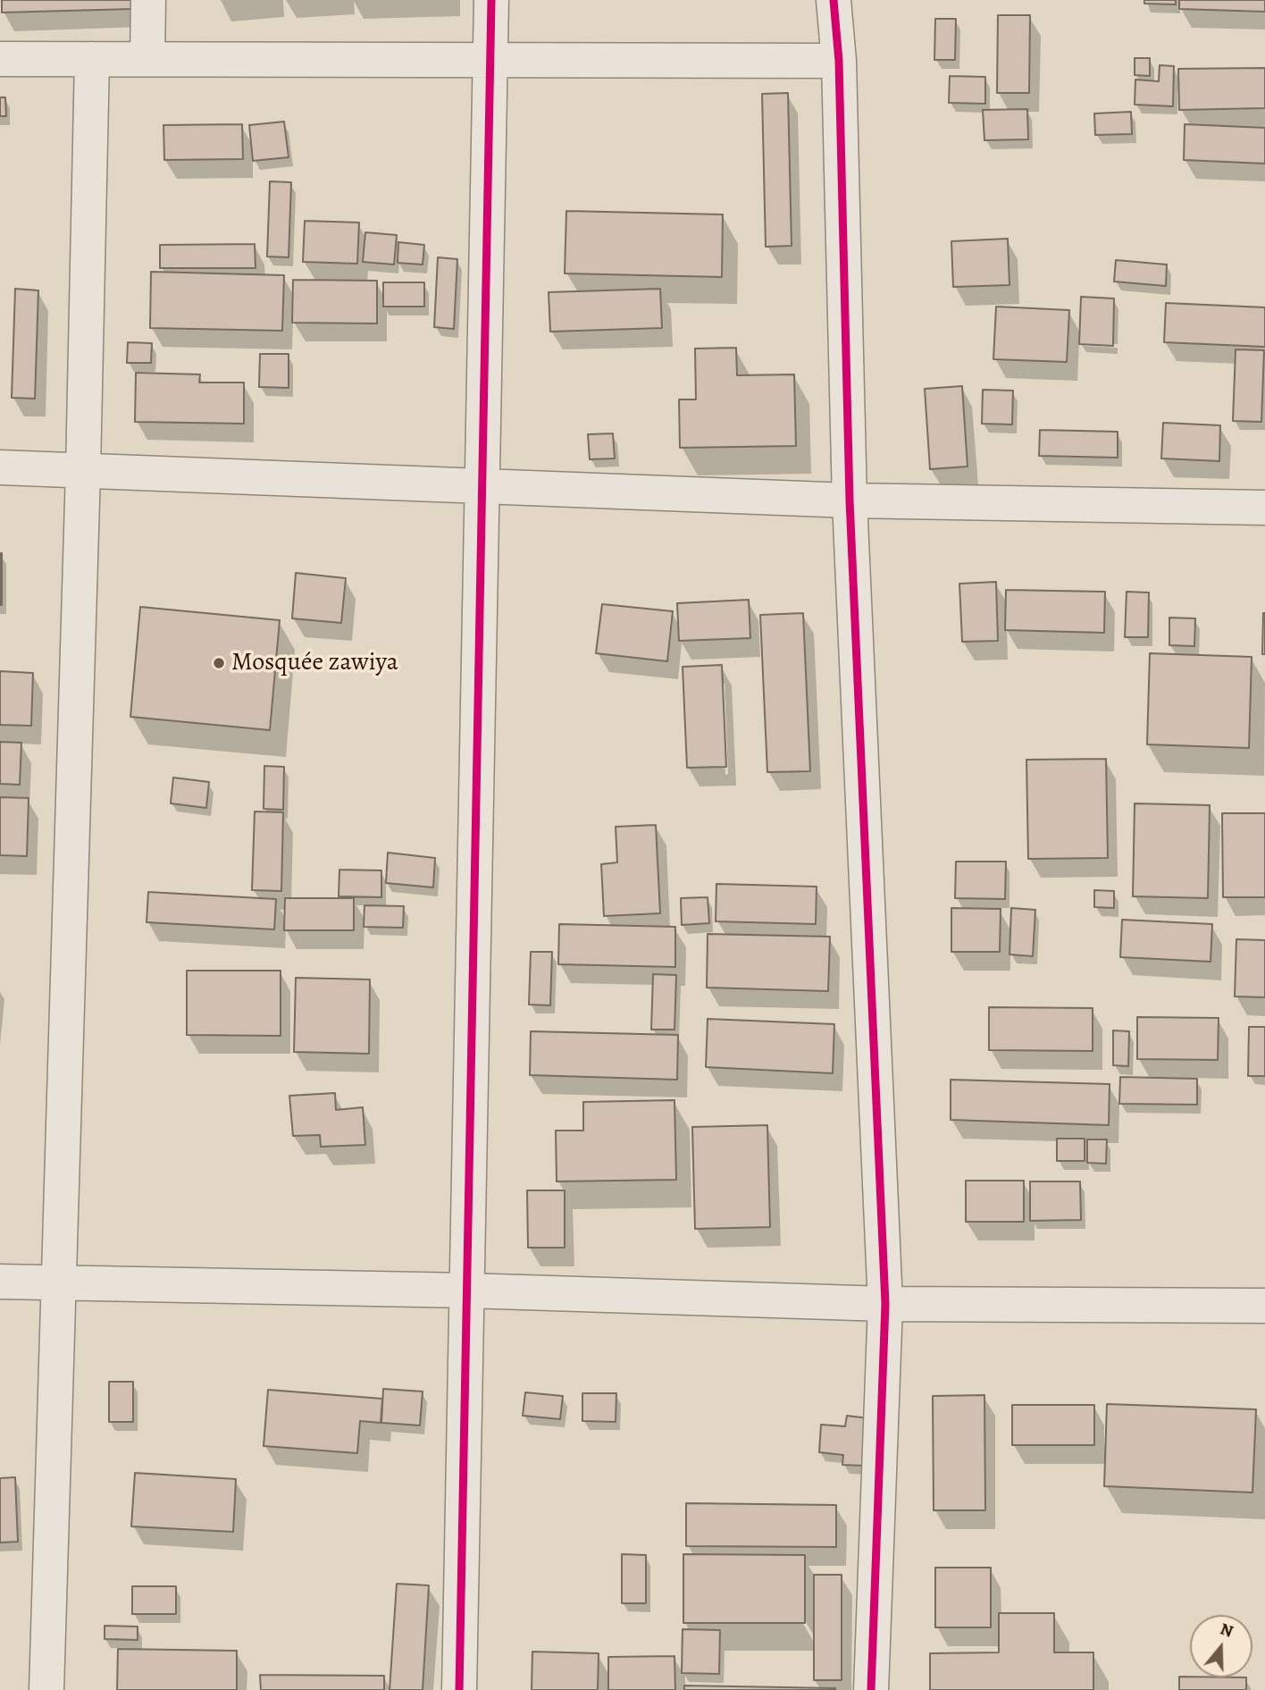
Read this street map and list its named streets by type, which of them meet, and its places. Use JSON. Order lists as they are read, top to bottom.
{
  "places": ["Mosquée zawiya"],
  "north": "top"
}
